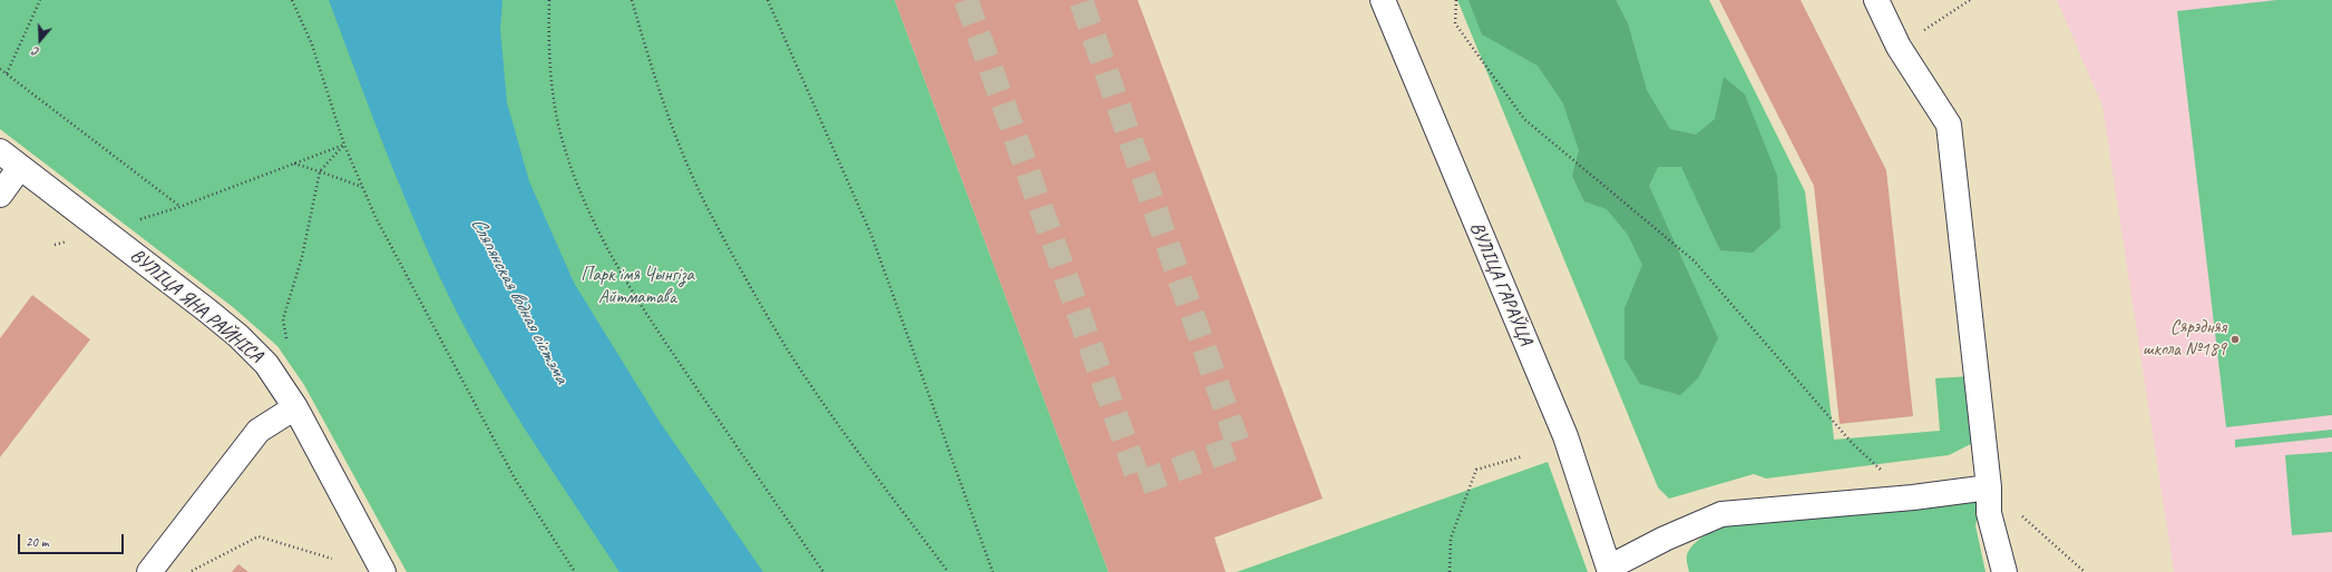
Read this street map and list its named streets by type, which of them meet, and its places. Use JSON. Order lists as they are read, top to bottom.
{
  "streets": {
    "street": ["ВУЛІЦА ГАРАЎЦА", "ВУЛІЦА ЯНА РАЙНІСА"]
  },
  "water": ["Сляпянская водная сістэма"],
  "parks": ["Парк імя Чынгіза Айтматава"],
  "places": ["Сярэдняя школа №189"],
  "scale_bar": "20 m",
  "north": "bottom"
}
